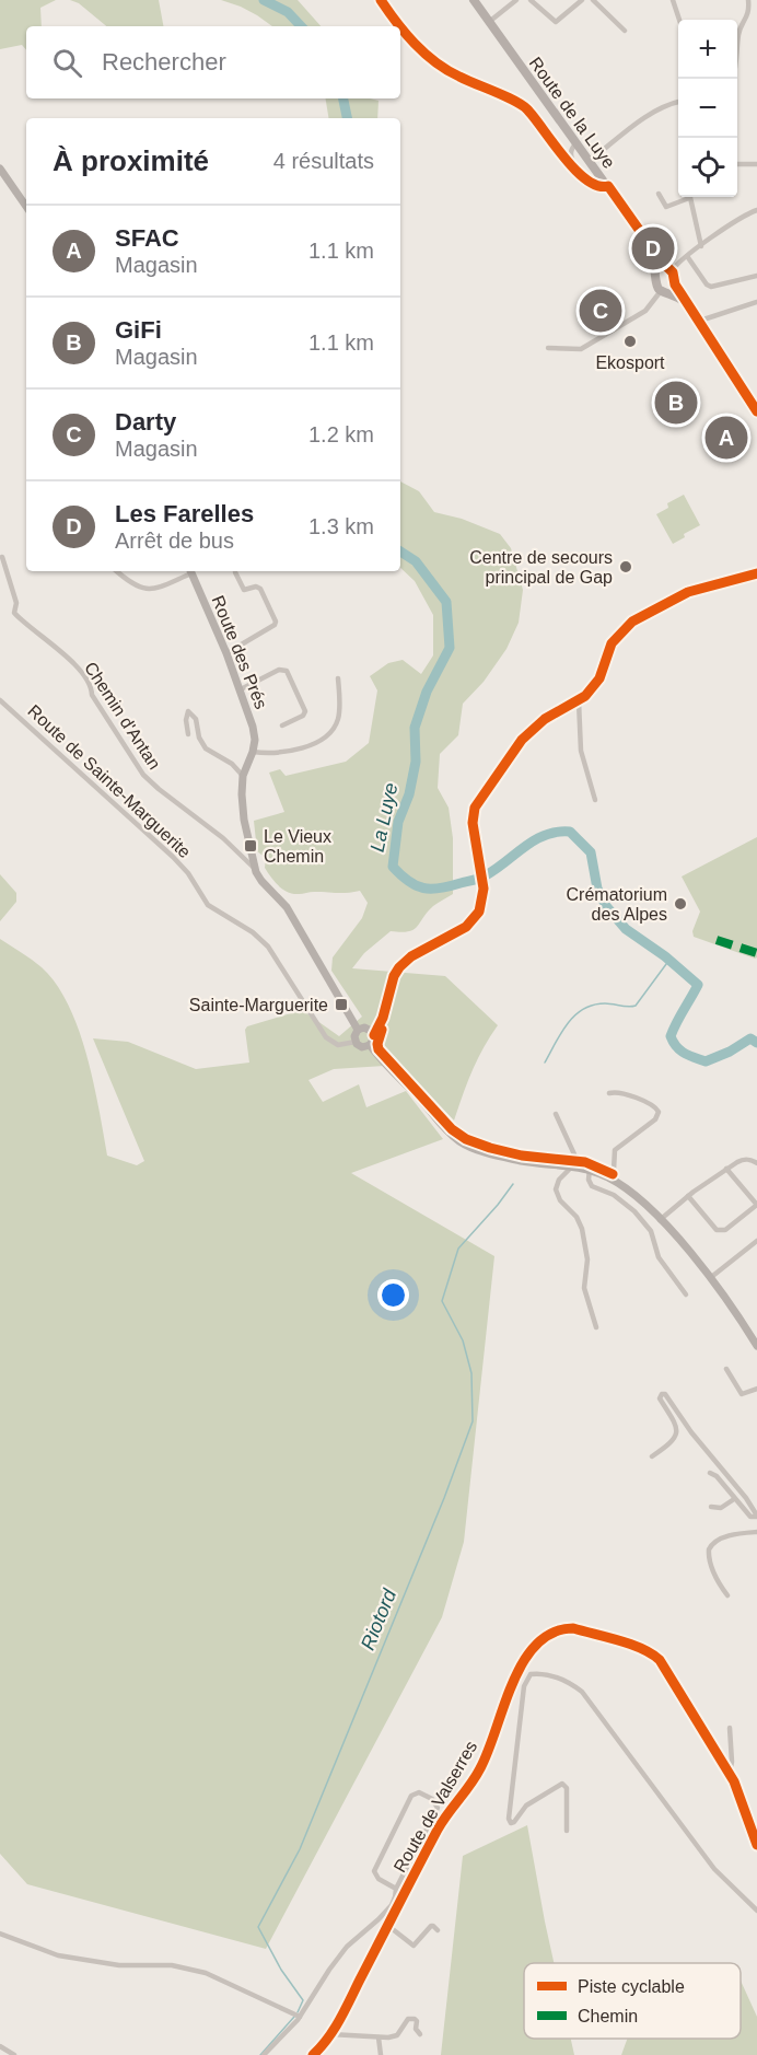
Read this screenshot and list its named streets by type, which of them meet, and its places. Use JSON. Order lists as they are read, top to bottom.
{
  "streets": {
    "main road": ["Route de la Luye"],
    "street": [
      "Route des Prés",
      "Chemin d'Antan",
      "Route de Sainte-Marguerite",
      "Route de Valserres"
    ]
  },
  "crossings": [
    ["Route des Prés", "Chemin d'Antan"],
    ["Route des Prés", "Route de Sainte-Marguerite"]
  ],
  "water": ["La Luye", "Riotord"],
  "places": {
    "other": ["Ekosport", "Centre de secours principal de Gap", "Crématorium des Alpes"],
    "transit": ["Le Vieux Chemin", "Sainte-Marguerite"]
  },
  "legend": ["Piste cyclable", "Chemin"],
  "page": {
    "map_buttons": ["+", "−"],
    "search": "Rechercher",
    "heading": ["À proximité", "4 résultats"],
    "list": [
      {
        "mark": "A",
        "name": "SFAC",
        "note": "Magasin",
        "value": "1.1 km"
      },
      {
        "mark": "B",
        "name": "GiFi",
        "note": "Magasin",
        "value": "1.1 km"
      },
      {
        "mark": "C",
        "name": "Darty",
        "note": "Magasin",
        "value": "1.2 km"
      },
      {
        "mark": "D",
        "name": "Les Farelles",
        "note": "Arrêt de bus",
        "value": "1.3 km"
      }
    ],
    "pins": [
      "D",
      "C",
      "B",
      "A"
    ]
  }
}
